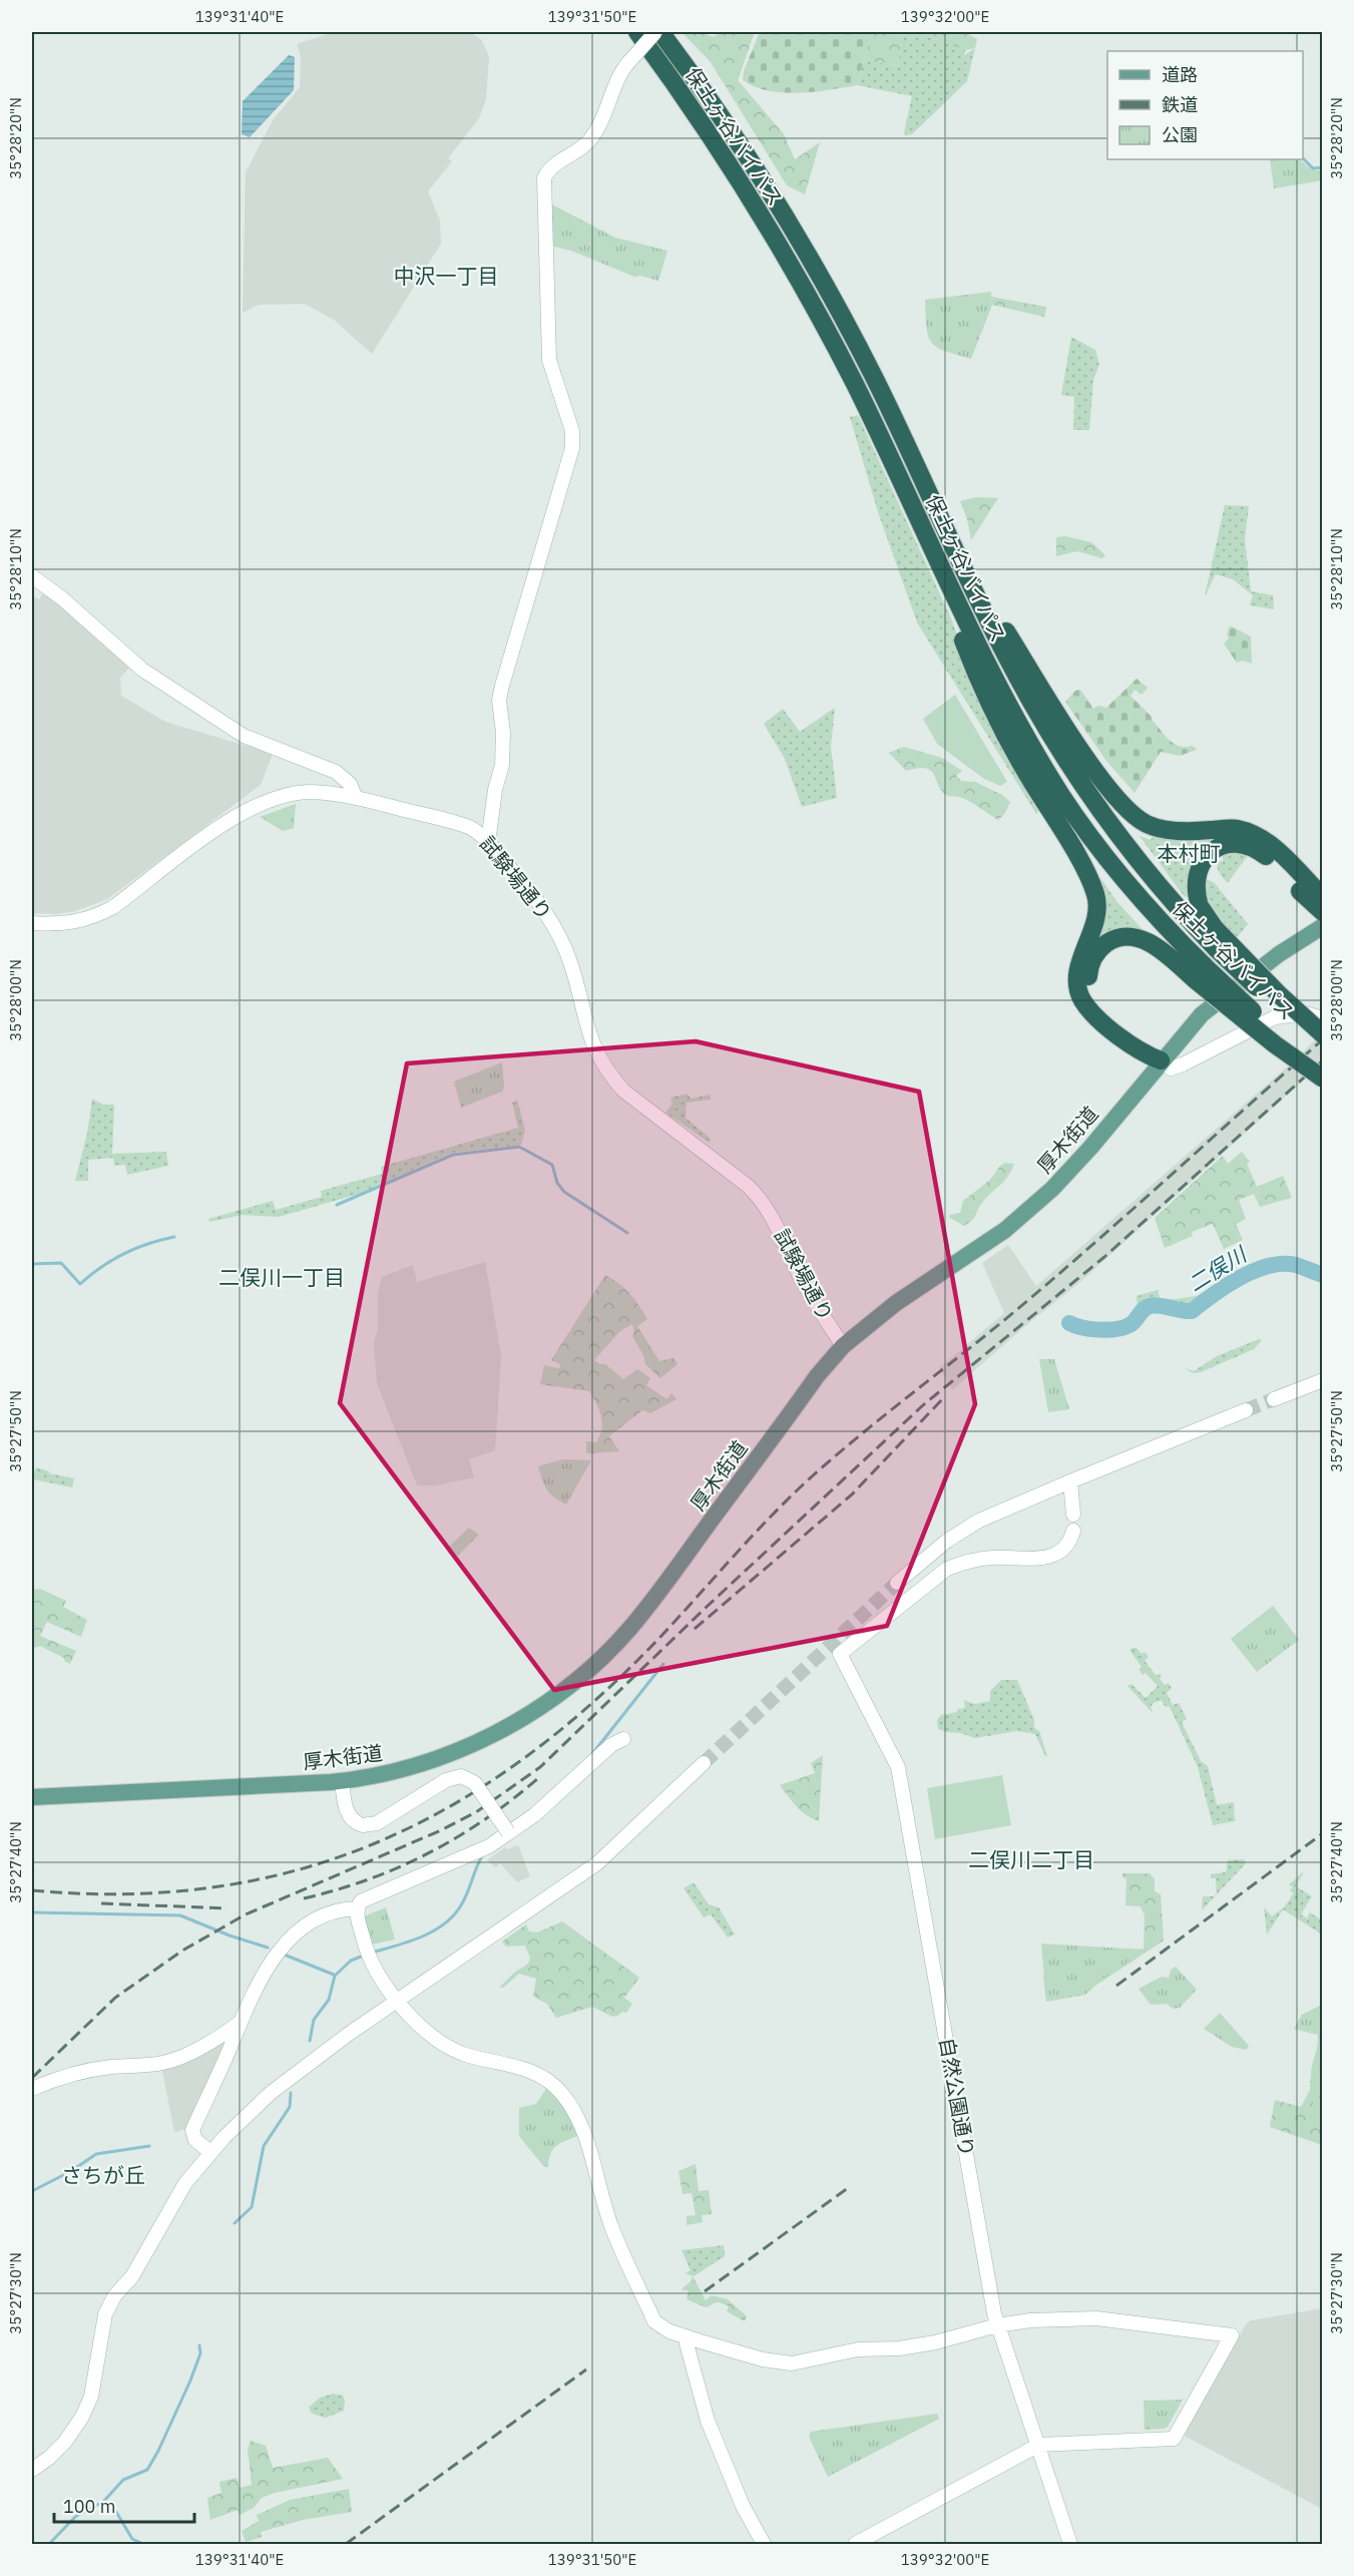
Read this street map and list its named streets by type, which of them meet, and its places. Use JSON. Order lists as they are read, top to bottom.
{
  "streets": {
    "highway": ["保土ヶ谷バイパス"],
    "main road": ["厚木街道"],
    "street": ["試験場通り", "自然公園通り"]
  },
  "crossings": [
    ["試験場通り", "厚木街道"]
  ],
  "districts": [
    "中沢一丁目",
    "本村町",
    "二俣川一丁目",
    "二俣川二丁目",
    "さちが丘"
  ],
  "water": ["二俣川"],
  "legend": ["道路", "鉄道", "公園"],
  "scale_bar": "100 m",
  "coordinates": [
    "139°31'40\"E",
    "139°31'50\"E",
    "139°32'00\"E",
    "35°28'20\"N",
    "35°28'10\"N",
    "35°28'00\"N",
    "35°27'50\"N",
    "35°27'40\"N",
    "35°27'30\"N"
  ]
}
